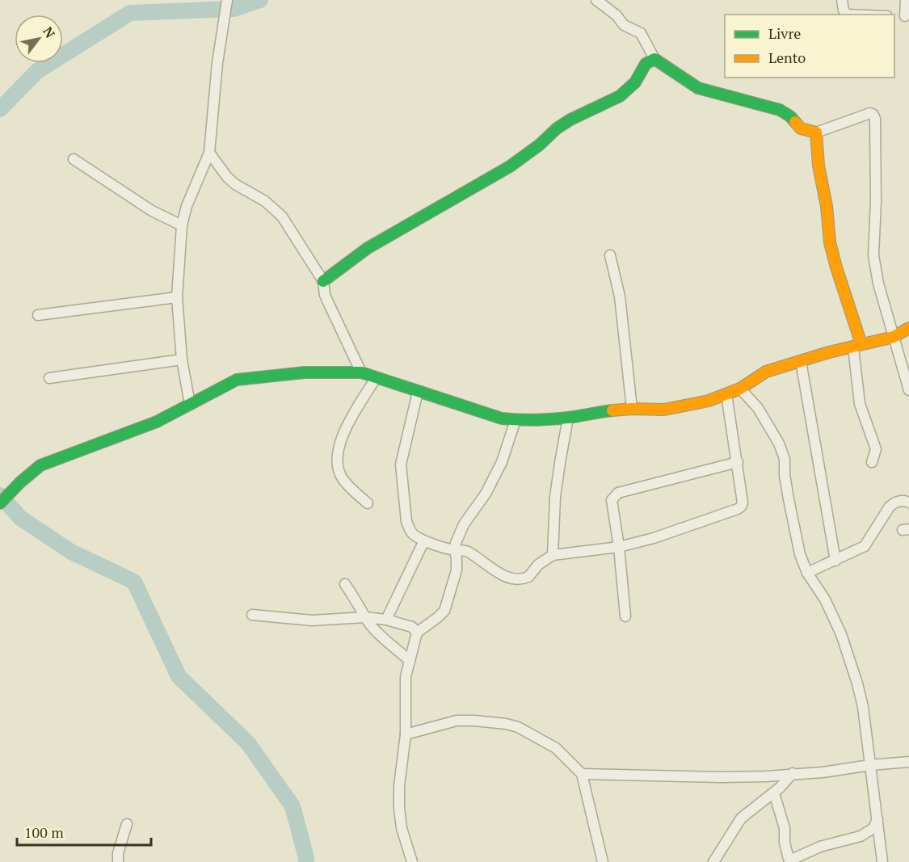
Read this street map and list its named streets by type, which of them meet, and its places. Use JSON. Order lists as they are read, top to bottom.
{
  "legend": ["Livre", "Lento"],
  "scale_bar": "100 m",
  "north": "top right"
}
